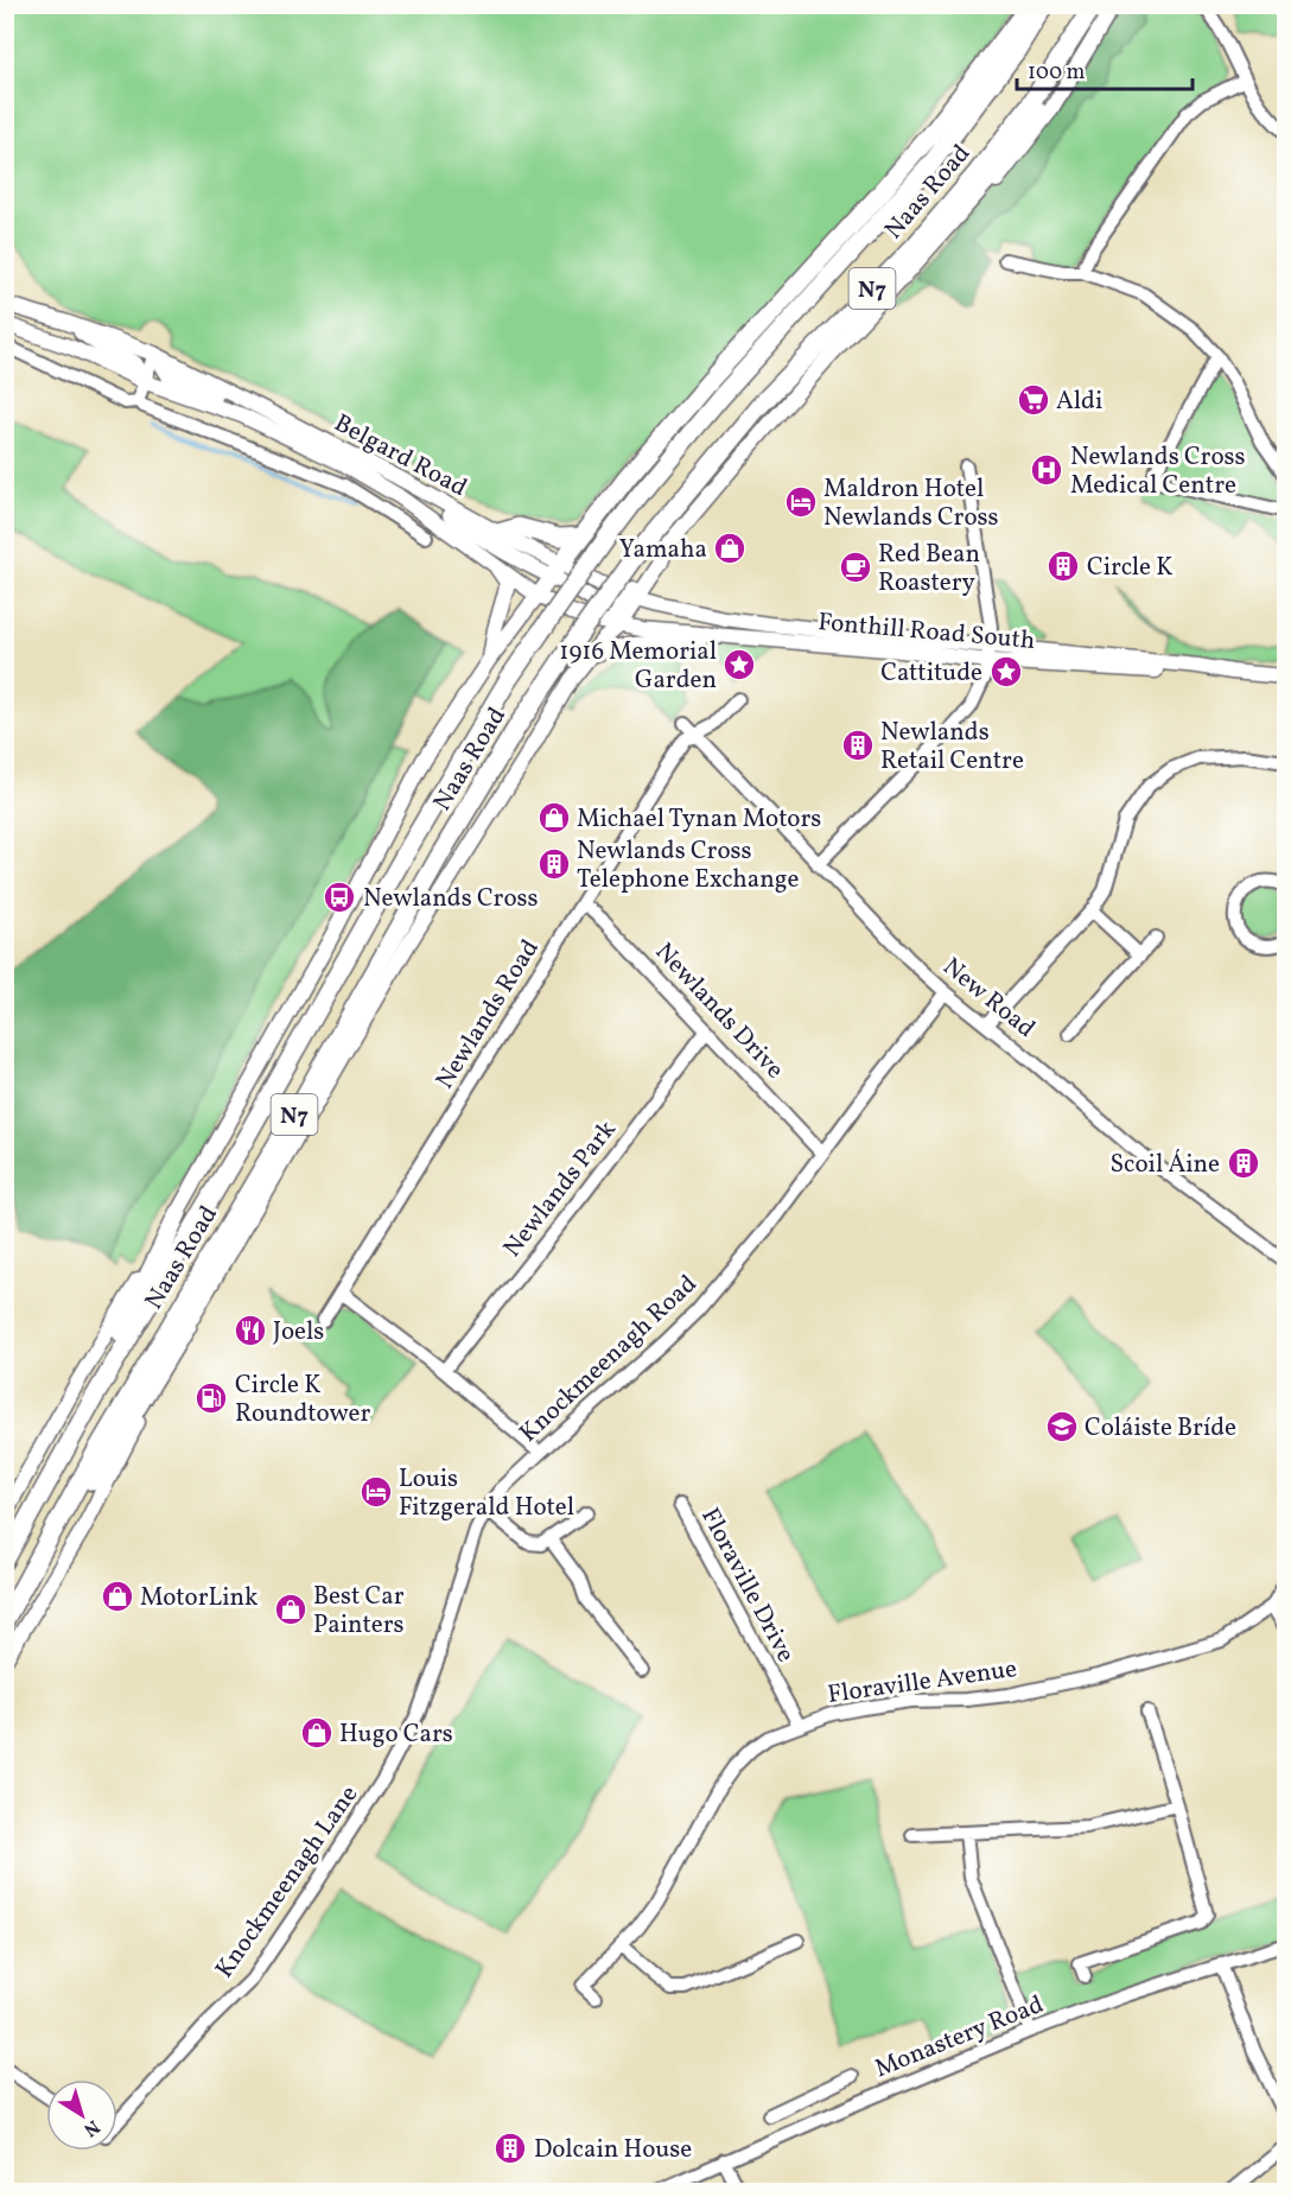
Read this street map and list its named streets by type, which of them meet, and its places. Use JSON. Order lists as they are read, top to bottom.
{
  "streets": {
    "highway": ["Naas Road", "N7"],
    "main road": ["Belgard Road", "Fonthill Road South"],
    "street": [
      "New Road",
      "Newlands Drive",
      "Newlands Road",
      "Newlands Park",
      "Knockmeenagh Road",
      "Floraville Drive",
      "Floraville Avenue",
      "Knockmeenagh Lane",
      "Monastery Road"
    ]
  },
  "crossings": [
    ["Naas Road", "N7"],
    ["Naas Road", "Belgard Road"],
    ["Naas Road", "Fonthill Road South"],
    ["Belgard Road", "Fonthill Road South"],
    ["New Road", "Newlands Road"],
    ["New Road", "Knockmeenagh Road"],
    ["Newlands Drive", "Newlands Road"],
    ["Newlands Drive", "Newlands Park"],
    ["Newlands Drive", "Knockmeenagh Road"],
    ["Knockmeenagh Road", "Knockmeenagh Lane"],
    ["Floraville Drive", "Floraville Avenue"]
  ],
  "places": {
    "supermarket": ["Aldi"],
    "hospital": ["Newlands Cross Medical Centre"],
    "hotel": ["Maldron Hotel Newlands Cross", "Louis Fitzgerald Hotel"],
    "shop": [
      "Yamaha",
      "Michael Tynan Motors",
      "MotorLink",
      "Best Car Painters",
      "Hugo Cars"
    ],
    "building": [
      "Circle K",
      "Newlands Retail Centre",
      "Newlands Cross Telephone Exchange",
      "Scoil Áine",
      "Dolcain House"
    ],
    "cafe": ["Red Bean Roastery"],
    "place": ["1916 Memorial Garden", "Cattitude"],
    "bus stop": ["Newlands Cross"],
    "restaurant": ["Joels"],
    "fuel station": ["Circle K Roundtower"],
    "school or university": ["Coláiste Bríde"]
  },
  "scale_bar": "100 m",
  "north": "bottom right"
}
